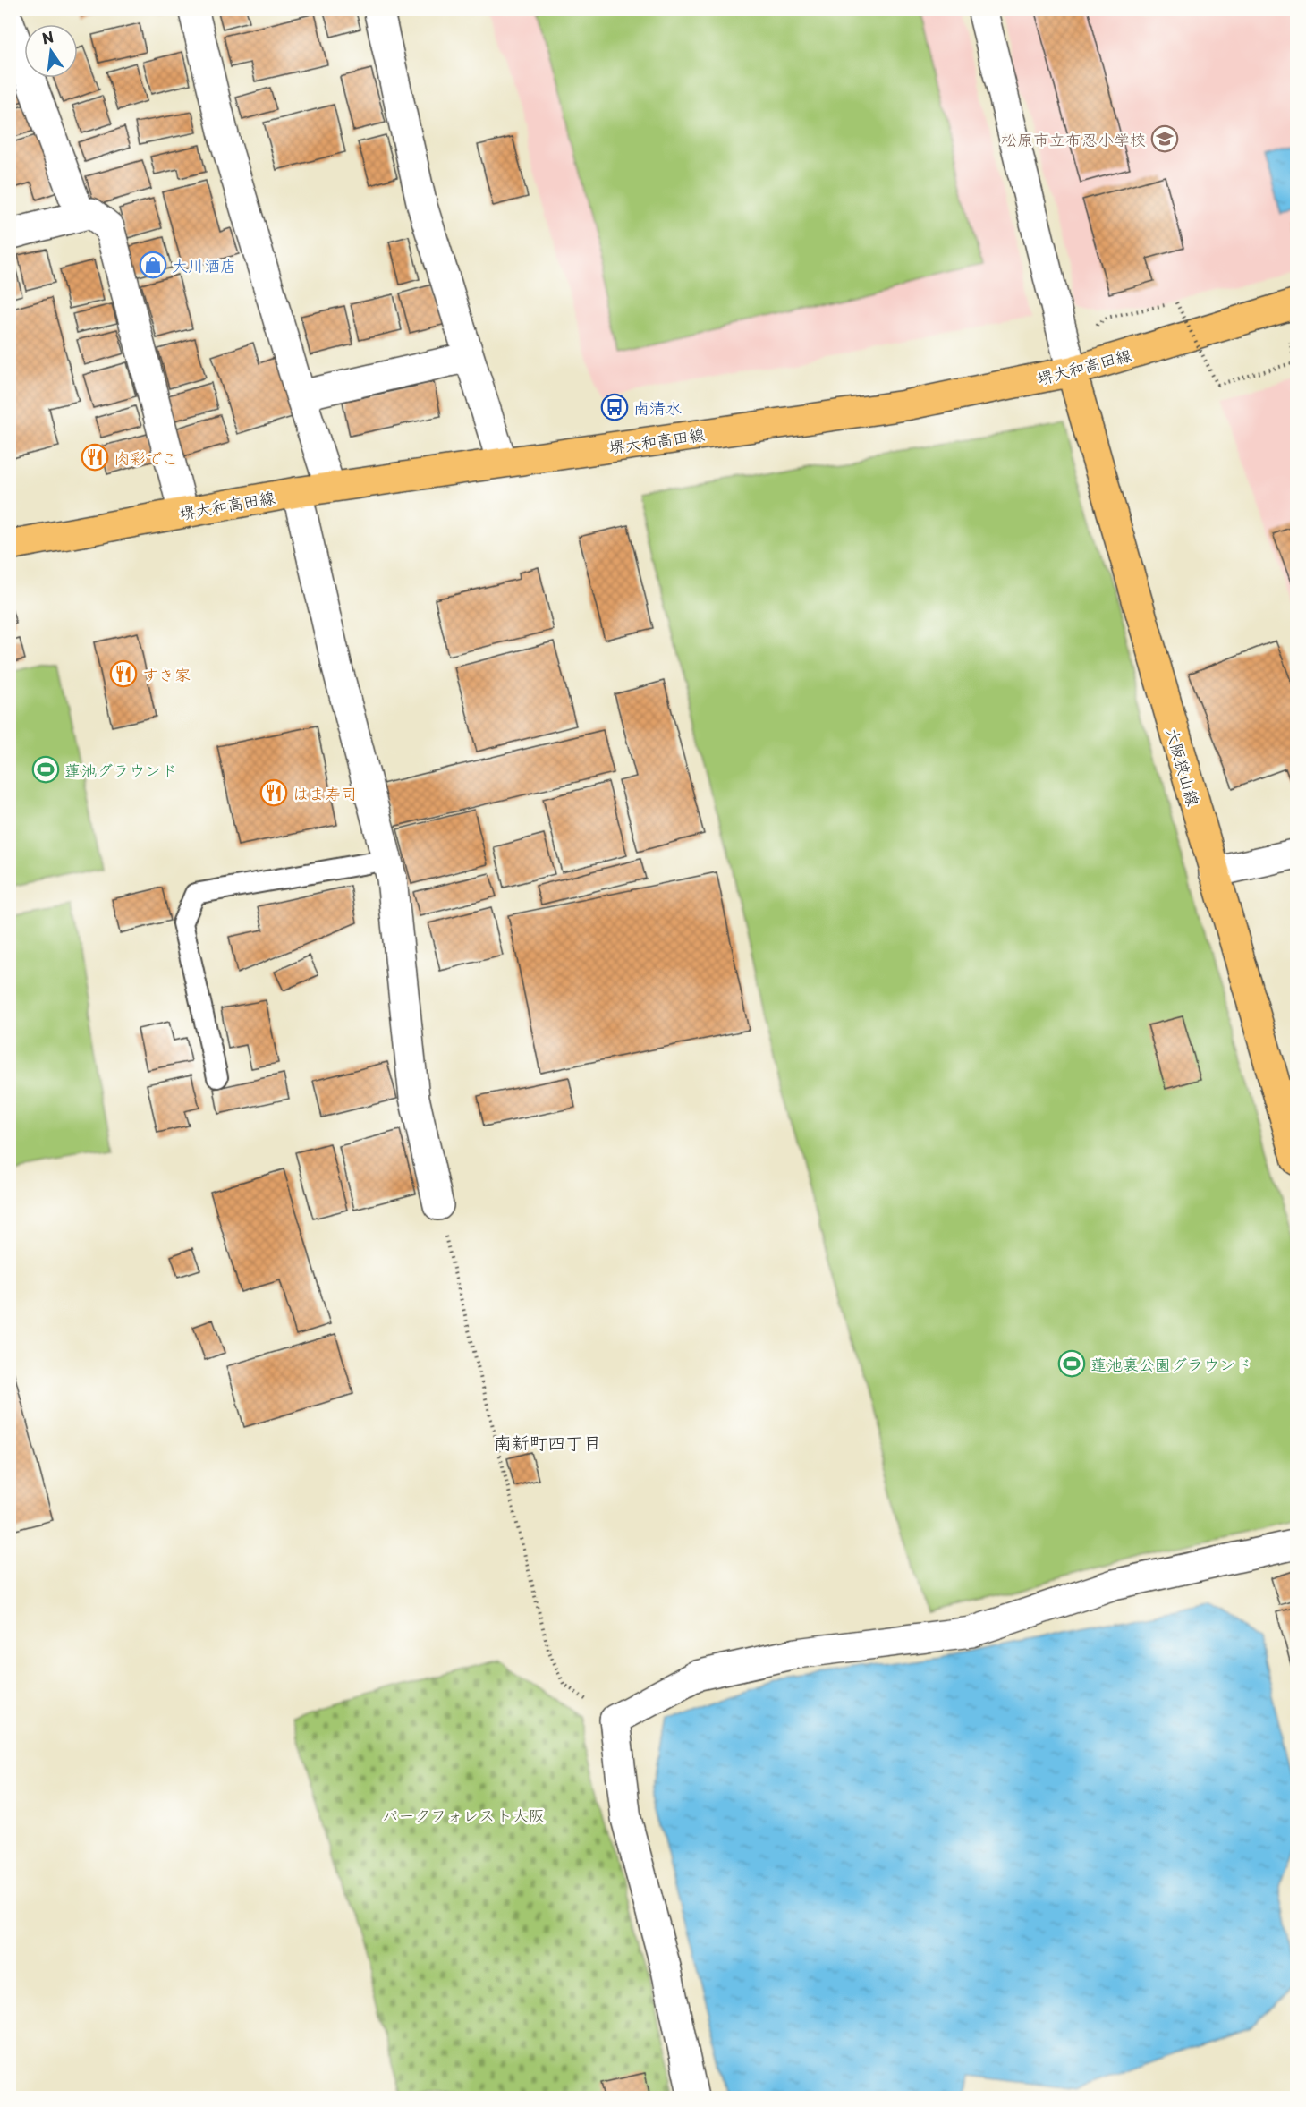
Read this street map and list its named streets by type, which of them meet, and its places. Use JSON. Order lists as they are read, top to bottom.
{
  "streets": {
    "main road": ["堺大和高田線", "大阪狭山線"]
  },
  "crossings": [
    ["堺大和高田線", "大阪狭山線"]
  ],
  "districts": ["南新町四丁目"],
  "parks": ["パークフォレスト大阪"],
  "places": {
    "school or university": ["松原市立布忍小学校"],
    "shop": ["大川酒店"],
    "bus stop": ["南清水"],
    "restaurant": ["肉彩でこ", "すき家", "はま寿司"],
    "sports": ["蓮池グラウンド", "蓮池裏公園グラウンド"]
  },
  "north": "top"
}
